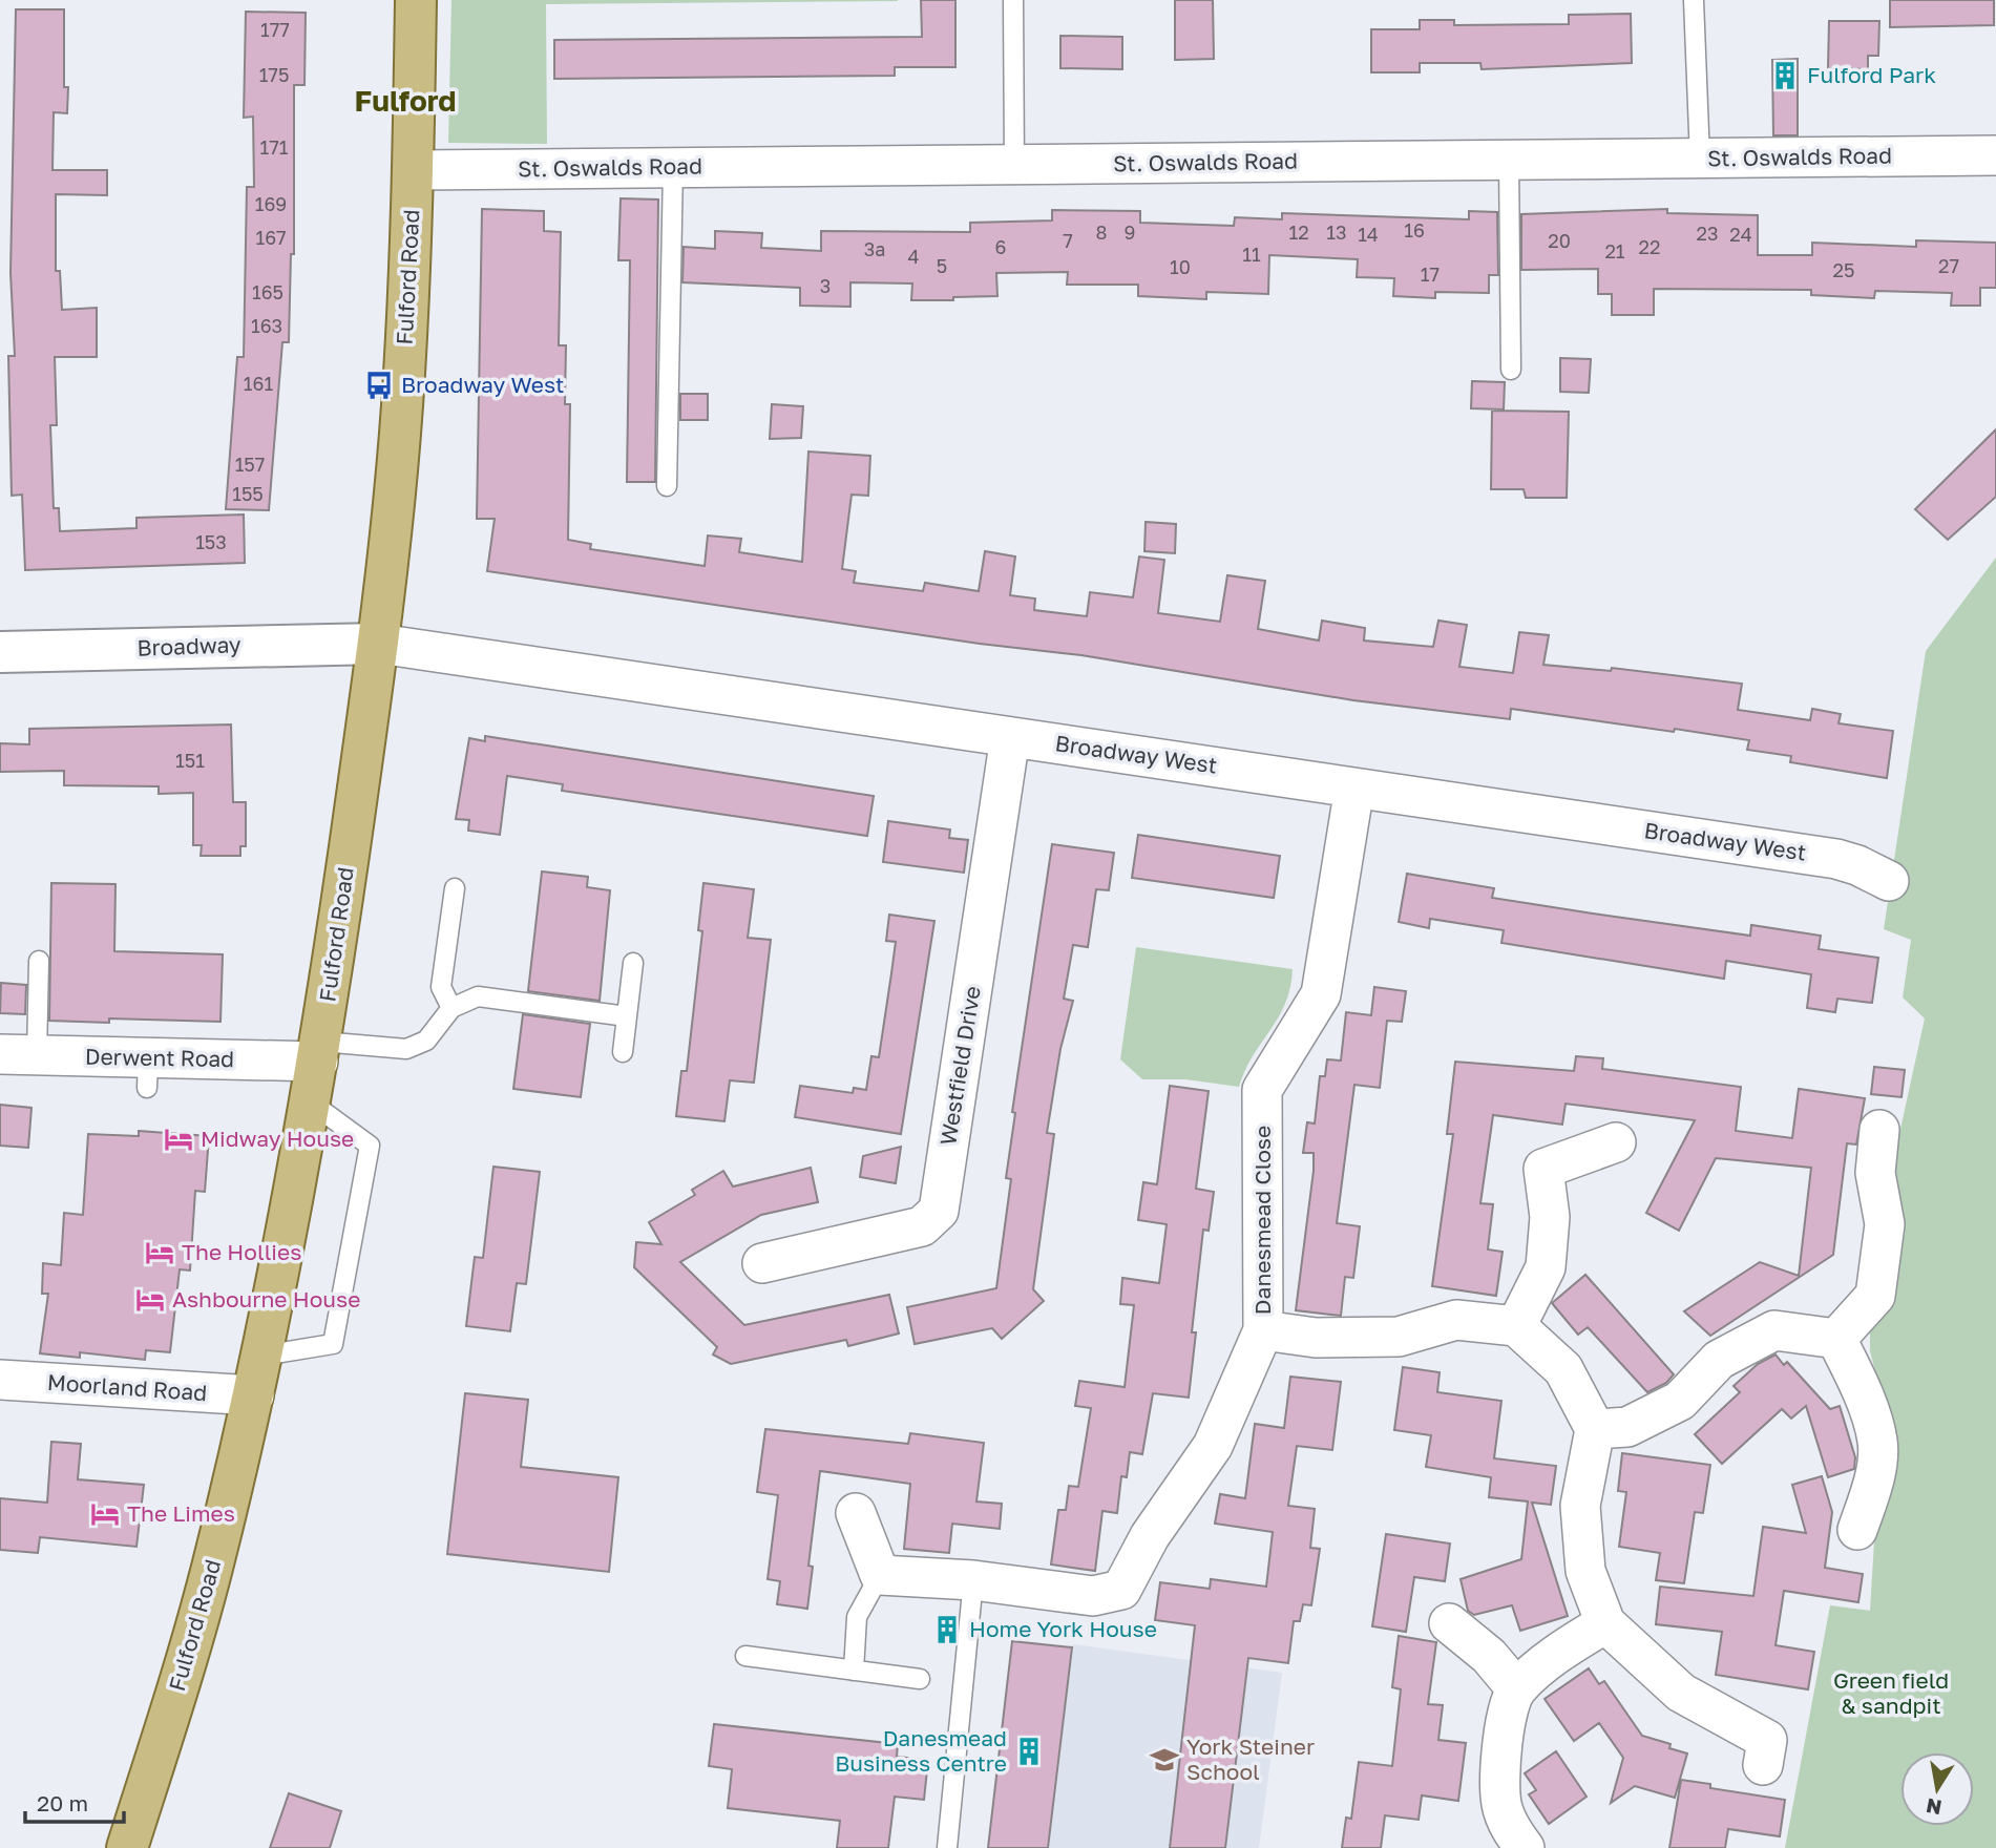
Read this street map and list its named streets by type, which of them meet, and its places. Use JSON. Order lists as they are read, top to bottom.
{
  "streets": {
    "main road": ["Fulford Road"],
    "street": [
      "St. Oswalds Road",
      "Broadway",
      "Broadway West",
      "Derwent Road",
      "Westfield Drive",
      "Danesmead Close",
      "Moorland Road"
    ]
  },
  "crossings": [
    ["St. Oswalds Road", "Fulford Road"],
    ["Fulford Road", "Broadway"],
    ["Fulford Road", "Broadway West"],
    ["Fulford Road", "Derwent Road"],
    ["Fulford Road", "Moorland Road"],
    ["Broadway", "Broadway West"],
    ["Broadway West", "Westfield Drive"],
    ["Broadway West", "Danesmead Close"]
  ],
  "districts": ["Fulford"],
  "parks": ["Green field & sandpit"],
  "places": {
    "building": ["Fulford Park", "Home York House", "Danesmead Business Centre"],
    "bus stop": ["Broadway West"],
    "hotel": [
      "Midway House",
      "The Hollies",
      "Ashbourne House",
      "The Limes"
    ],
    "school or university": ["York Steiner School"]
  },
  "house_numbers": [
    "177",
    "175",
    "171",
    "169",
    "16",
    "8",
    "9",
    "12",
    "13",
    "23",
    "14",
    "24",
    "167",
    "7",
    "20",
    "6",
    "22",
    "3a",
    "21",
    "11",
    "4",
    "5",
    "27",
    "10",
    "25",
    "17",
    "3",
    "165",
    "163",
    "161",
    "157",
    "155",
    "153",
    "151"
  ],
  "scale_bar": "20 m",
  "north": "bottom"
}
